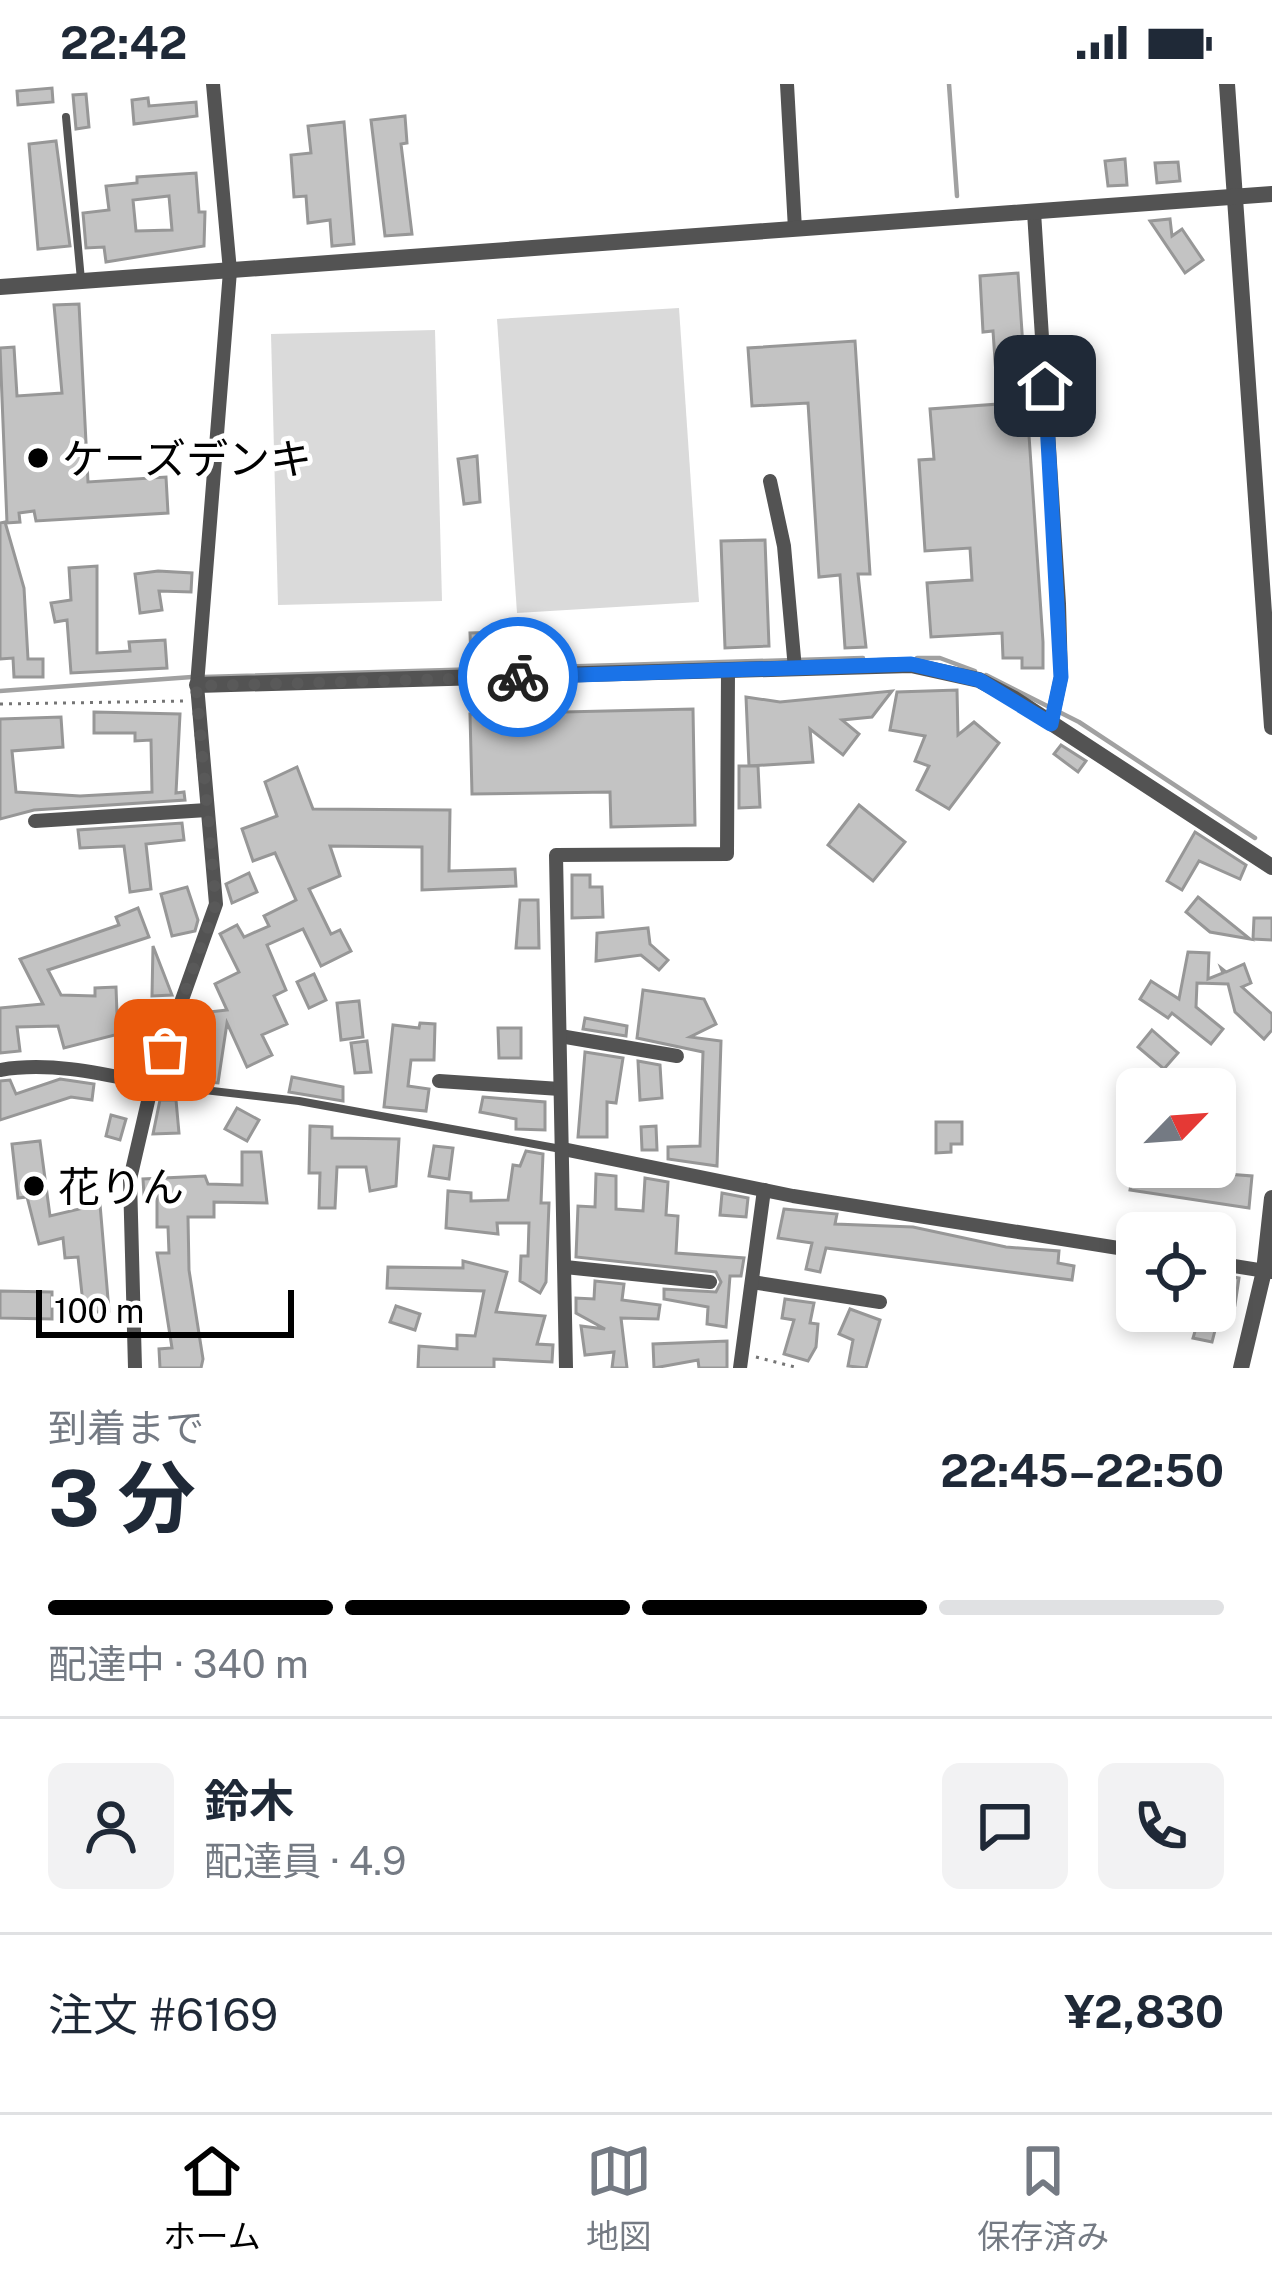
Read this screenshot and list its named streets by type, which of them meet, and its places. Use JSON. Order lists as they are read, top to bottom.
{
  "places": ["ケーズデンキ", "花りん"],
  "scale_bar": "100 m",
  "north": "top right",
  "page": {
    "status": "22:42",
    "scale": "100 m",
    "heading": ["3 分", "到着まで", "22:45–22:50"],
    "panel": [
      "鈴木",
      "配達員 · 4.9",
      "注文 #6169",
      "¥2,830"
    ],
    "bar": "配達中 · 340 m",
    "tabs": ["ホーム", "地図", "保存済み"]
  }
}
